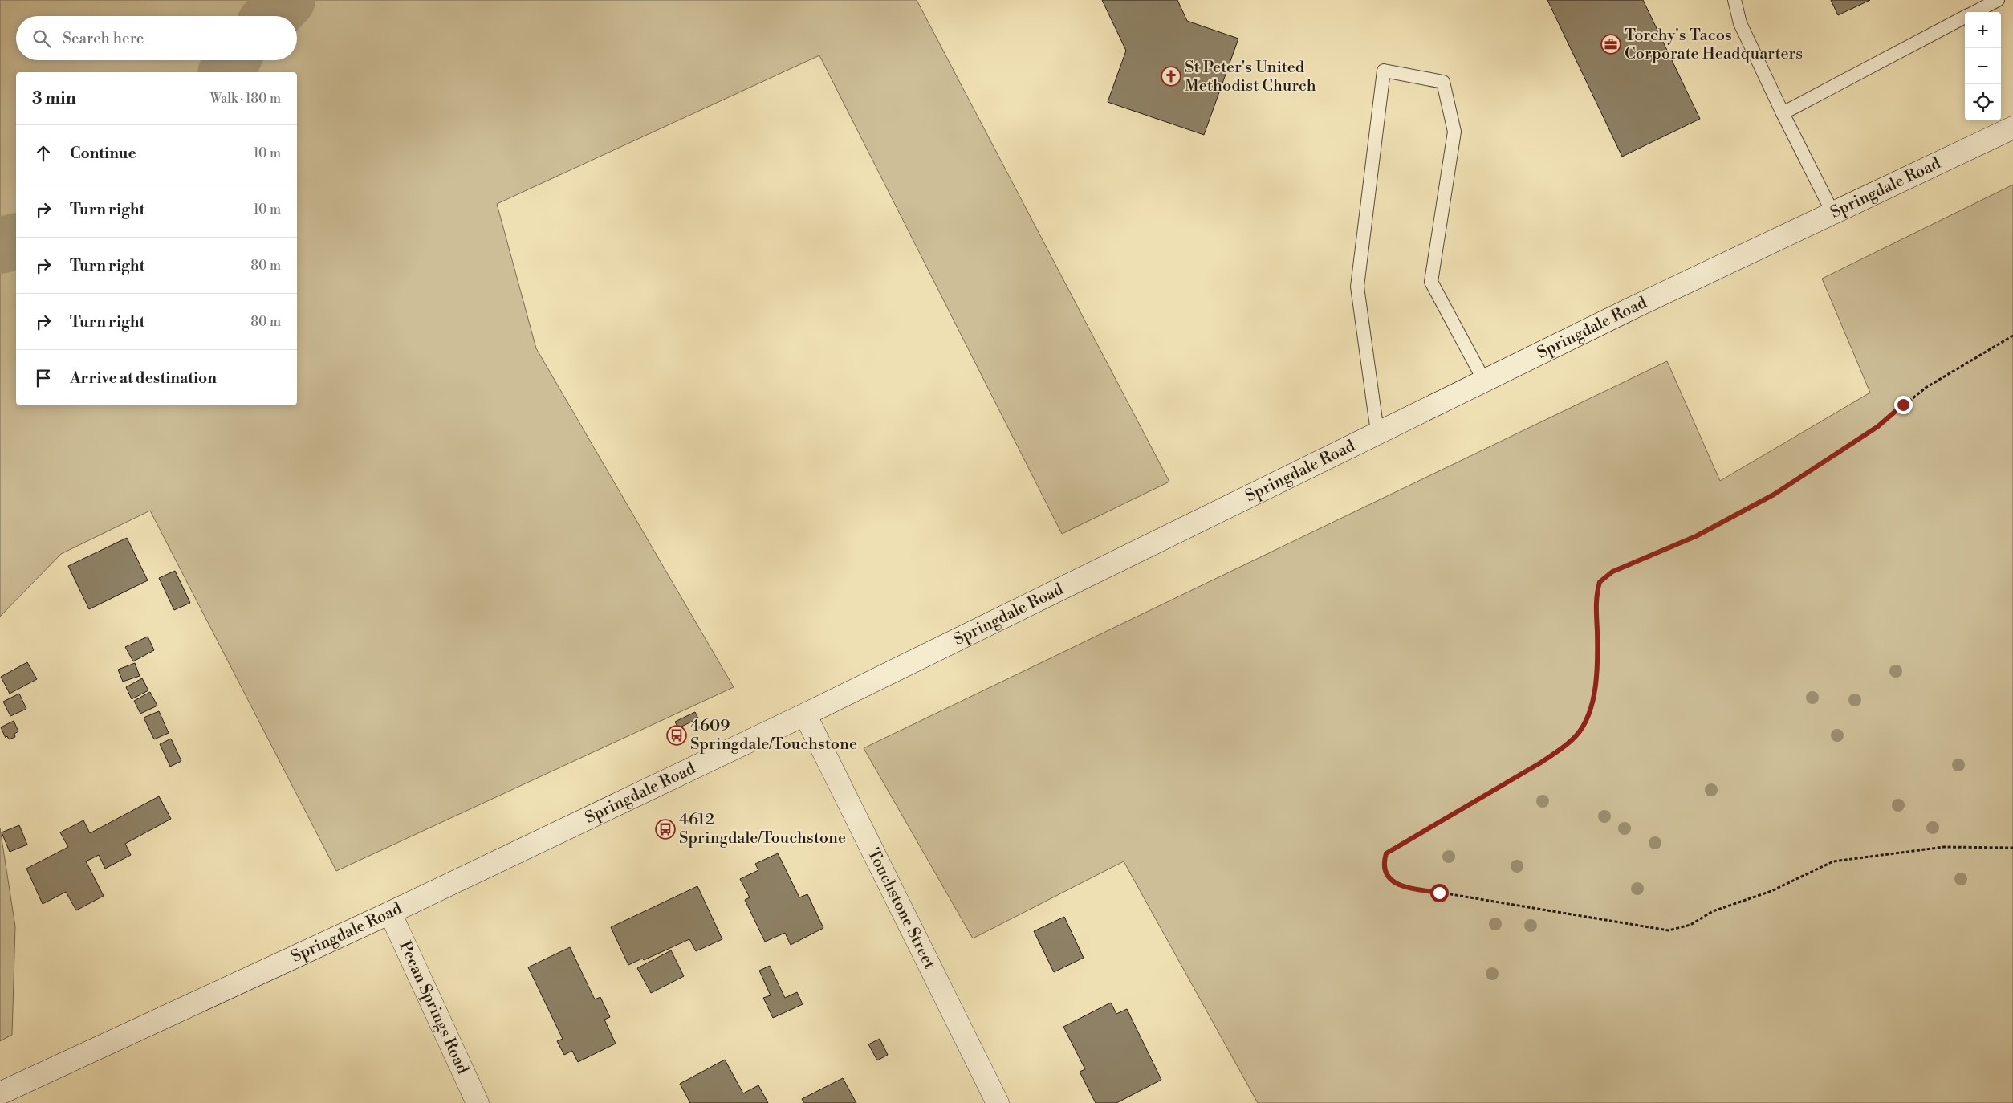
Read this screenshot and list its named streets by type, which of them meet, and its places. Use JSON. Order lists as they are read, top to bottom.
{
  "streets": {
    "main road": ["Springdale Road", "Touchstone Street", "Pecan Springs Road"]
  },
  "crossings": [
    ["Springdale Road", "Touchstone Street"],
    ["Springdale Road", "Pecan Springs Road"]
  ],
  "places": {
    "office": ["Torchy's Tacos Corporate Headquarters"],
    "church": ["St Peter's United Methodist Church"],
    "bus stop": ["4609 Springdale/Touchstone", "4612 Springdale/Touchstone"]
  },
  "page": {
    "map_buttons": ["+", "−"],
    "search": "Search here",
    "heading": ["3 min", "Walk · 180 m"],
    "list": [
      ["Continue", "10 m"],
      ["Turn right", "10 m"],
      ["Turn right", "80 m"],
      ["Turn right", "80 m"],
      "Arrive at destination"
    ]
  }
}
